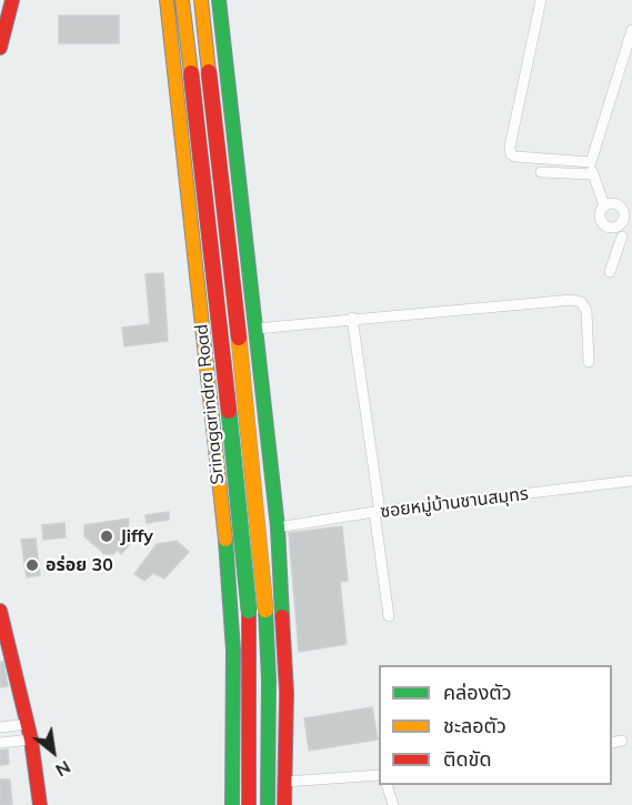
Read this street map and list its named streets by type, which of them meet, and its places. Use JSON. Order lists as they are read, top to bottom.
{
  "streets": {
    "main road": ["Srinagarindra Road"],
    "street": ["ซอยหมู่บ้านชานสมุทร"]
  },
  "places": ["Jiffy", "อร่อย 30"],
  "legend": ["คล่องตัว", "ชะลอตัว", "ติดขัด"],
  "north": "bottom right"
}
